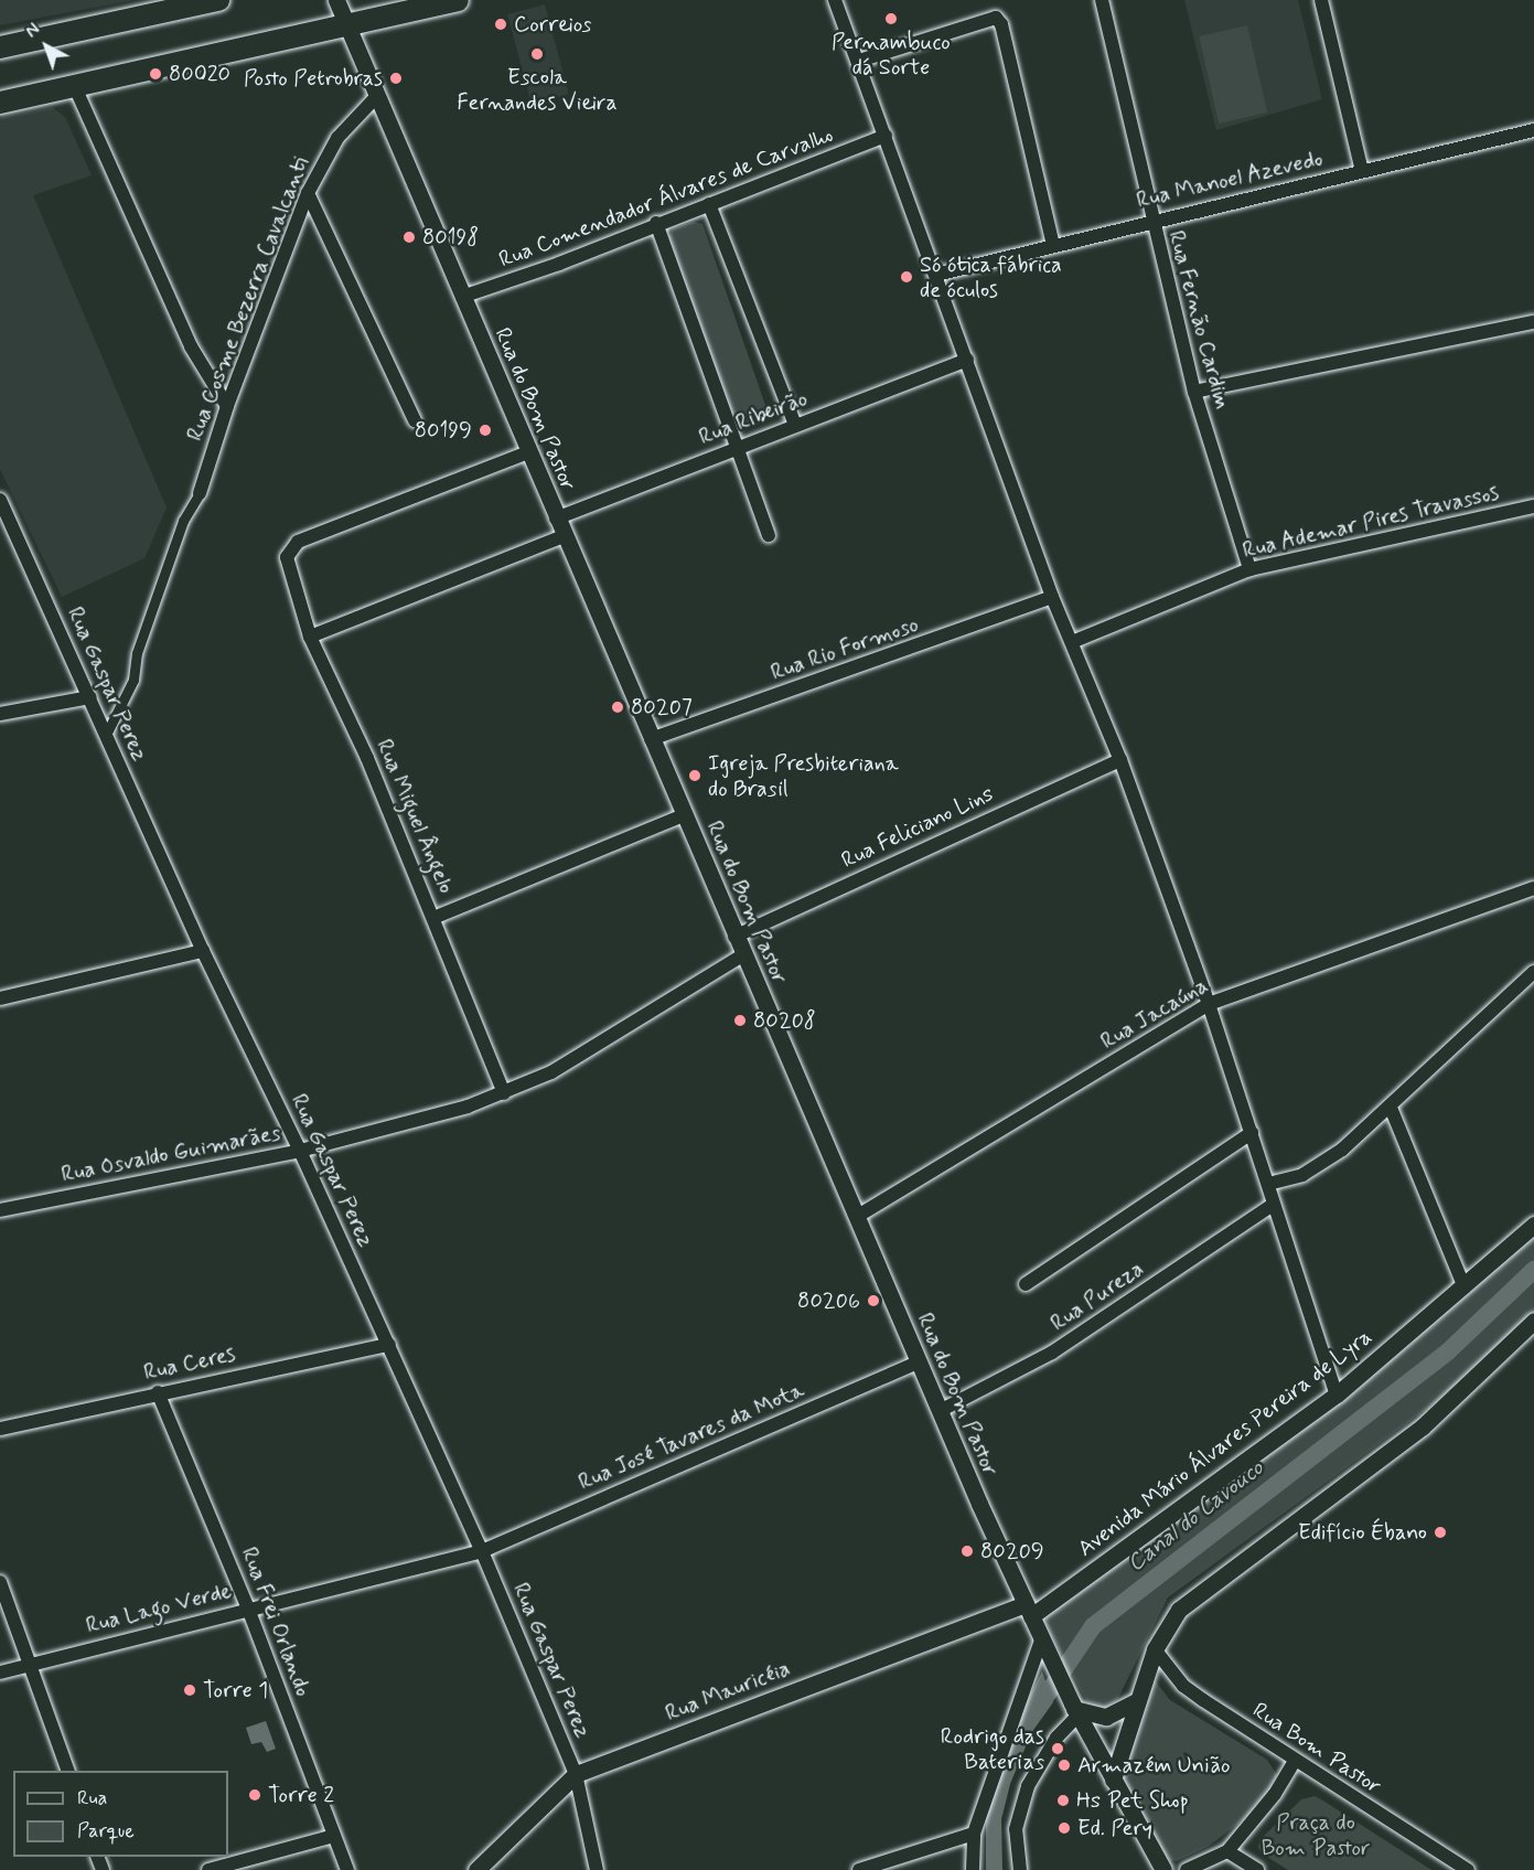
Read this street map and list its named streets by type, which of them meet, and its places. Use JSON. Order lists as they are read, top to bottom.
{
  "streets": {
    "street": [
      "Rua Manoel Azevedo",
      "Rua Comendador Álvares de Carvalho",
      "Rua Cosme Bezerra Cavalcanti",
      "Rua Fernão Cardim",
      "Rua do Bom Pastor",
      "Rua Ribeirão",
      "Rua Ademar Pires Travassos",
      "Rua Rio Formoso",
      "Rua Gaspar Perez",
      "Rua Miguel Ângelo",
      "Rua Feliciano Lins",
      "Rua Jacaúna",
      "Rua Osvaldo Guimarães",
      "Rua Pureza",
      "Rua Ceres",
      "Rua José Tavares da Mota",
      "Avenida Mário Álvares Pereira de Lyra",
      "Rua Lago Verde",
      "Rua Frei Orlando",
      "Rua Mauricéia",
      "Rua Bom Pastor"
    ]
  },
  "crossings": [
    ["Rua Manoel Azevedo", "Rua Fernão Cardim"],
    ["Rua Comendador Álvares de Carvalho", "Rua do Bom Pastor"],
    ["Rua Cosme Bezerra Cavalcanti", "Rua do Bom Pastor"],
    ["Rua Fernão Cardim", "Rua Ademar Pires Travassos"],
    ["Rua do Bom Pastor", "Rua Ribeirão"],
    ["Rua do Bom Pastor", "Rua Rio Formoso"],
    ["Rua do Bom Pastor", "Rua Miguel Ângelo"],
    ["Rua do Bom Pastor", "Rua Feliciano Lins"],
    ["Rua do Bom Pastor", "Rua Jacaúna"],
    ["Rua do Bom Pastor", "Rua Osvaldo Guimarães"],
    ["Rua do Bom Pastor", "Rua Pureza"],
    ["Rua do Bom Pastor", "Rua José Tavares da Mota"],
    ["Rua do Bom Pastor", "Avenida Mário Álvares Pereira de Lyra"],
    ["Rua do Bom Pastor", "Rua Mauricéia"],
    ["Rua Gaspar Perez", "Rua Osvaldo Guimarães"],
    ["Rua Gaspar Perez", "Rua Ceres"],
    ["Rua Gaspar Perez", "Rua José Tavares da Mota"],
    ["Rua Gaspar Perez", "Rua Lago Verde"],
    ["Rua Gaspar Perez", "Rua Mauricéia"],
    ["Rua Miguel Ângelo", "Rua Osvaldo Guimarães"],
    ["Rua Ceres", "Rua Frei Orlando"],
    ["Rua José Tavares da Mota", "Rua Lago Verde"],
    ["Avenida Mário Álvares Pereira de Lyra", "Rua Mauricéia"],
    ["Rua Lago Verde", "Rua Frei Orlando"]
  ],
  "water": ["Canal do Cavouco"],
  "parks": ["Praça do Bom Pastor"],
  "places": [
    "Pernambuco dá Sorte",
    "Correios",
    "Escola Fernandes Vieira",
    "80020",
    "Posto Petrobras",
    "80198",
    "Só ótica fábrica de óculos",
    "80199",
    "80207",
    "Igreja Presbiteriana do Brasil",
    "80208",
    "80206",
    "Edifício Ébano",
    "80209",
    "Torre 1",
    "Rodrigo das Baterias",
    "Armazém União",
    "Torre 2",
    "Hs Pet Shop",
    "Ed. Pery"
  ],
  "legend": ["Rua", "Parque"],
  "north": "top left"
}
